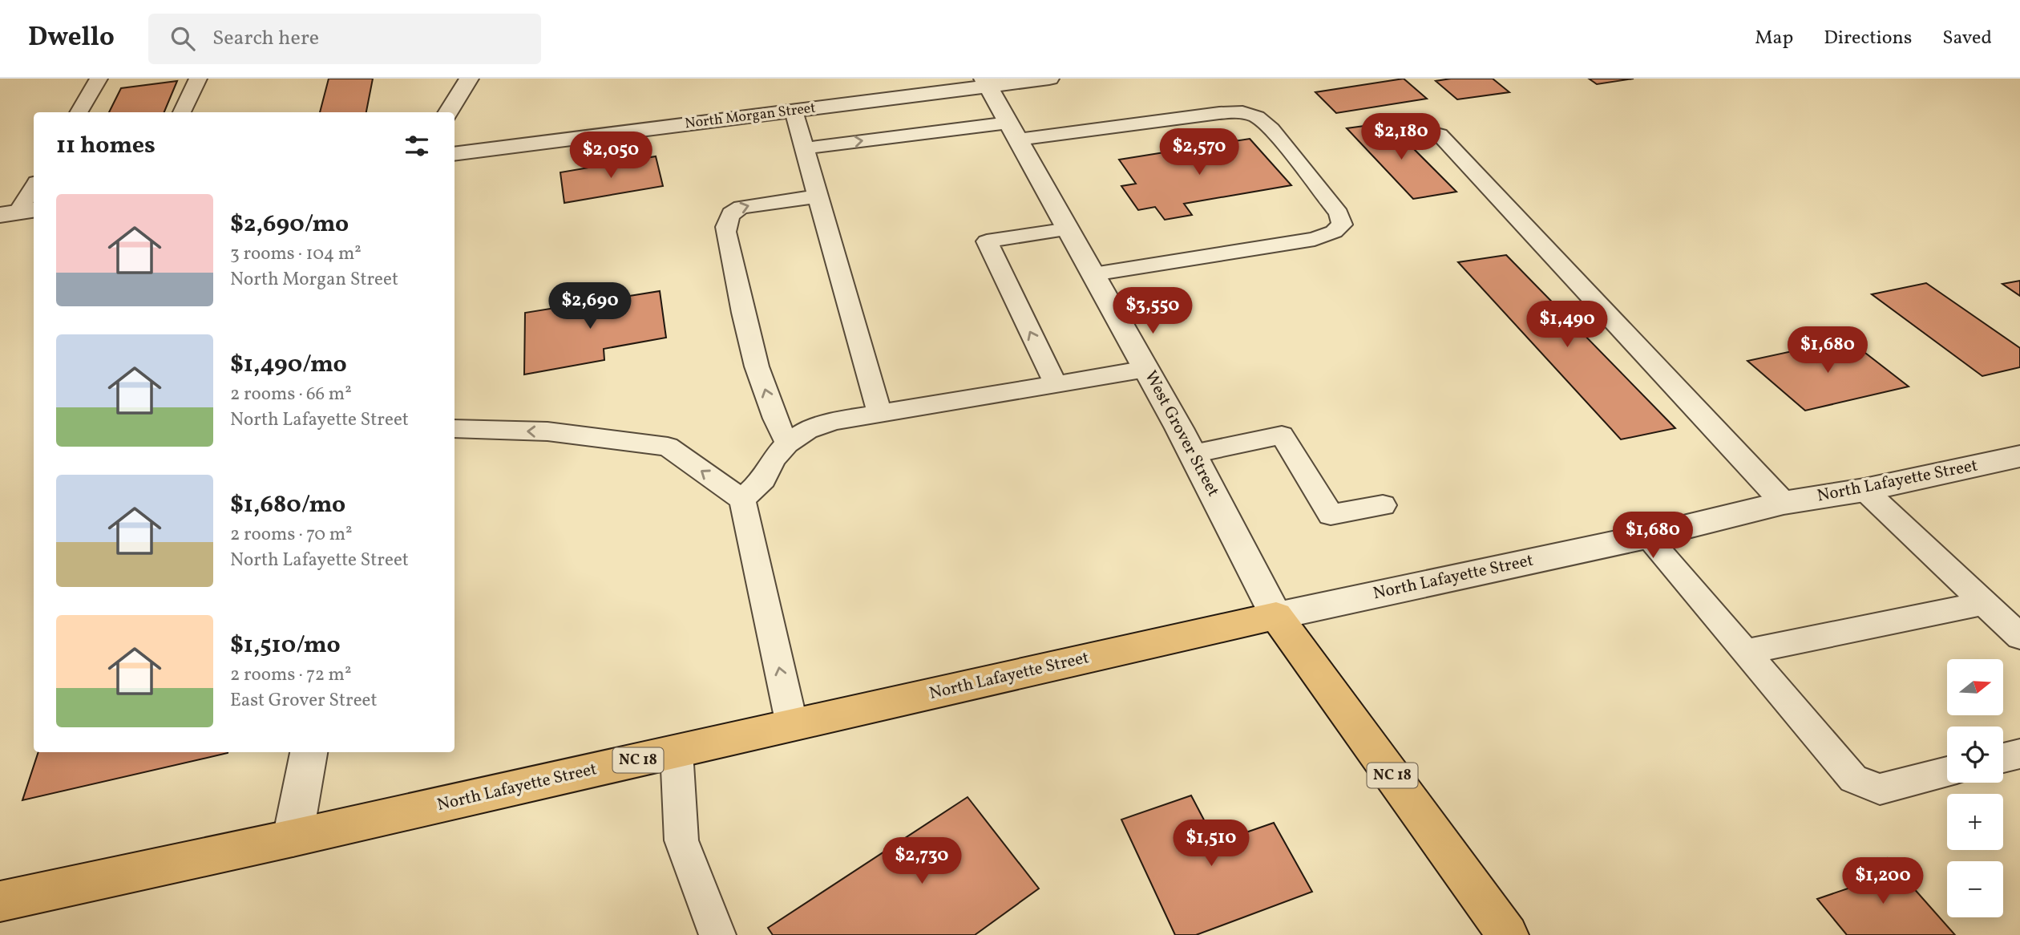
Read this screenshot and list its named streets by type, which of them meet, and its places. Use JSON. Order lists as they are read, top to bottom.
{
  "streets": {
    "main road": ["North Lafayette Street", "NC 18"],
    "street": ["North Morgan Street", "West Grover Street"]
  },
  "crossings": [
    ["North Morgan Street", "West Grover Street"],
    ["West Grover Street", "North Lafayette Street"],
    ["West Grover Street", "NC 18"],
    ["North Lafayette Street", "NC 18"]
  ],
  "north": "right",
  "page": {
    "header": "Dwello",
    "search": "Search here",
    "nav": ["Map", "Directions", "Saved"],
    "heading": "11 homes",
    "price": [
      "$2,180",
      "$2,570",
      "$2,050",
      "$2,690",
      "$3,550",
      "$1,490",
      "$1,680",
      "$1,680",
      "$1,510",
      "$2,730",
      "$1,200"
    ],
    "list": [
      {
        "name": "$2,690/mo",
        "note": "3 rooms · 104 m² · North Morgan Street"
      },
      {
        "name": "$1,490/mo",
        "note": "2 rooms · 66 m² · North Lafayette Street"
      },
      {
        "name": "$1,680/mo",
        "note": "2 rooms · 70 m² · North Lafayette Street"
      },
      {
        "name": "$1,510/mo",
        "note": "2 rooms · 72 m² · East Grover Street"
      }
    ],
    "map_buttons": ["+", "−"]
  }
}
